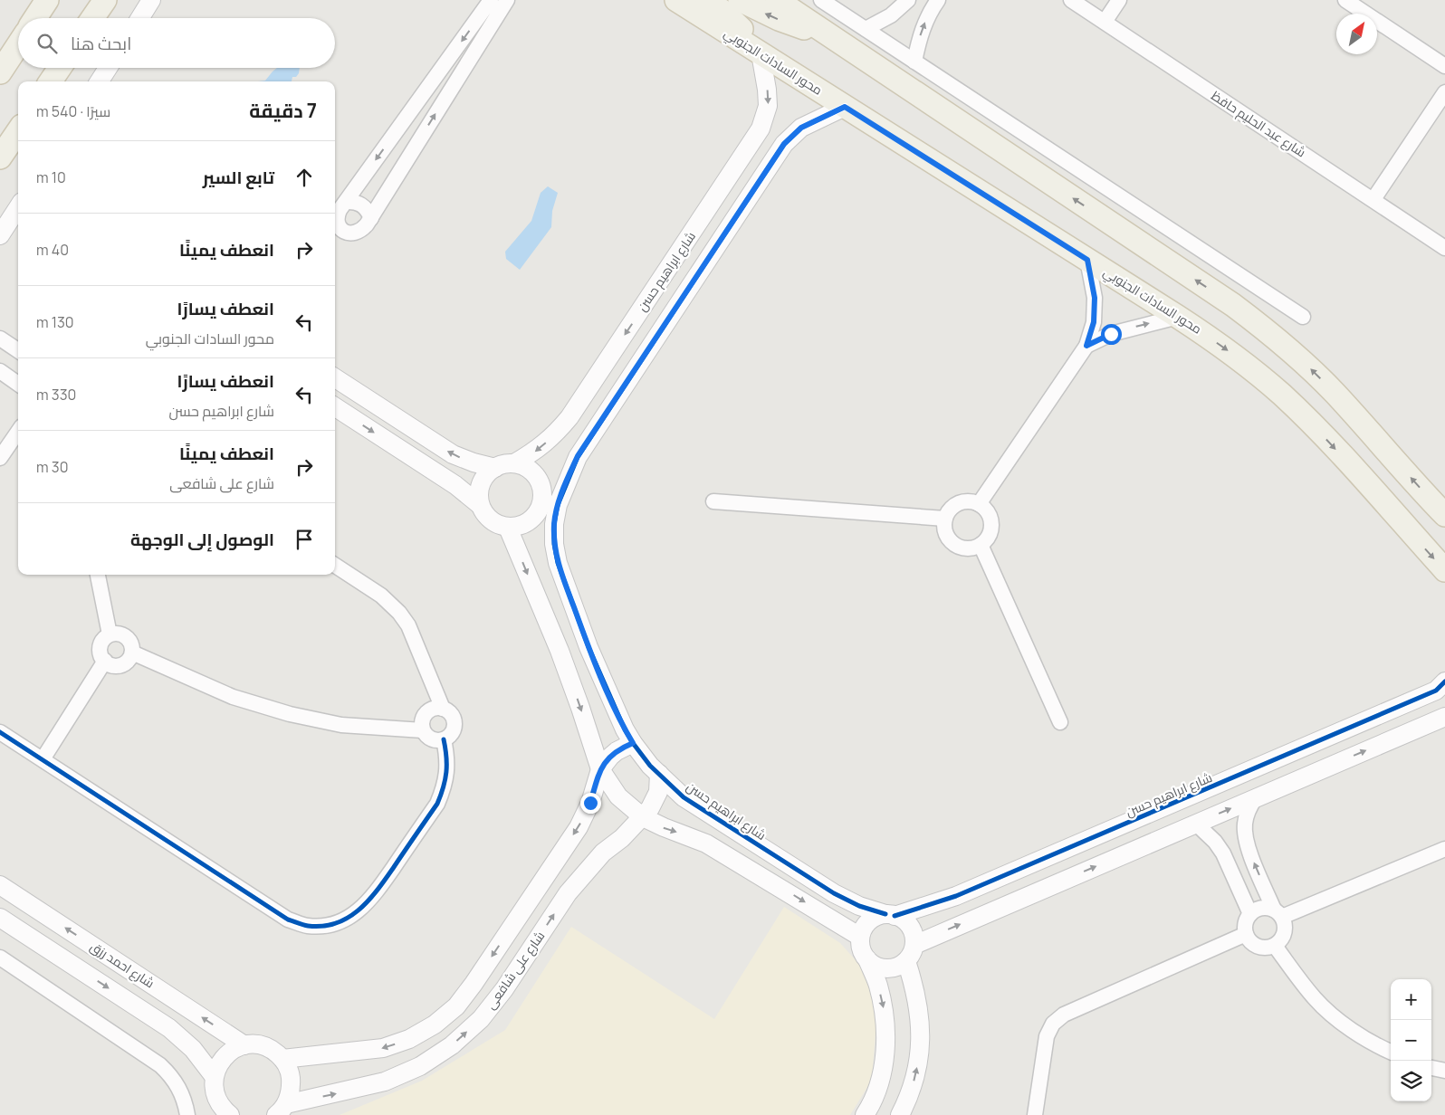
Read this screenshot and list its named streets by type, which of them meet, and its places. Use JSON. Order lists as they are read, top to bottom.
{
  "streets": {
    "main road": ["محور السادات الجنوبي"],
    "street": [
      "شارع عبد الحليم حافظ",
      "شارع ابراهيم حسن",
      "شارع احمد رزق",
      "شارع على شافعى"
    ]
  },
  "crossings": [
    ["محور السادات الجنوبي", "شارع ابراهيم حسن"],
    ["شارع ابراهيم حسن", "شارع على شافعى"]
  ],
  "north": "top right",
  "page": {
    "search": "ابحث هنا",
    "heading": ["7 دقيقة", "سيرًا · 540 m"],
    "list": [
      ["تابع السير", "10 m"],
      ["انعطف يمينًا", "40 m"],
      ["انعطف يسارًا", "محور السادات الجنوبي", "130 m"],
      ["انعطف يسارًا", "شارع ابراهيم حسن", "330 m"],
      ["انعطف يمينًا", "شارع على شافعى", "30 m"],
      "الوصول إلى الوجهة"
    ],
    "map_buttons": ["+", "−"]
  }
}
